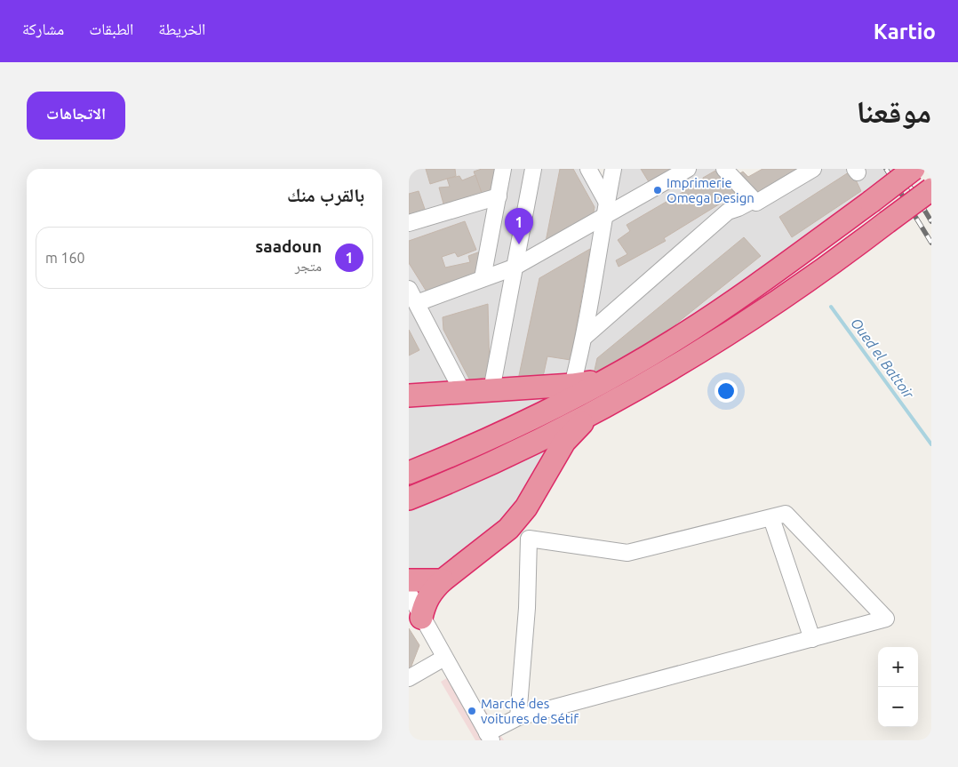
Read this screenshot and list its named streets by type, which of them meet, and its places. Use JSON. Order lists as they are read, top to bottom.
{
  "water": ["Oued el Battoir"],
  "places": ["Imprimerie Omega Design", "Marché des voitures de Sétif"],
  "page": {
    "header": "Kartio",
    "nav": ["الخريطة", "الطبقات", "مشاركة"],
    "title": "موقعنا",
    "buttons": "الاتجاهات",
    "heading": "بالقرب منك",
    "pins": "1",
    "list": [
      {
        "mark": "1",
        "name": "saadoun",
        "note": "متجر",
        "value": "160 m"
      }
    ],
    "map_buttons": ["+", "−"]
  }
}
